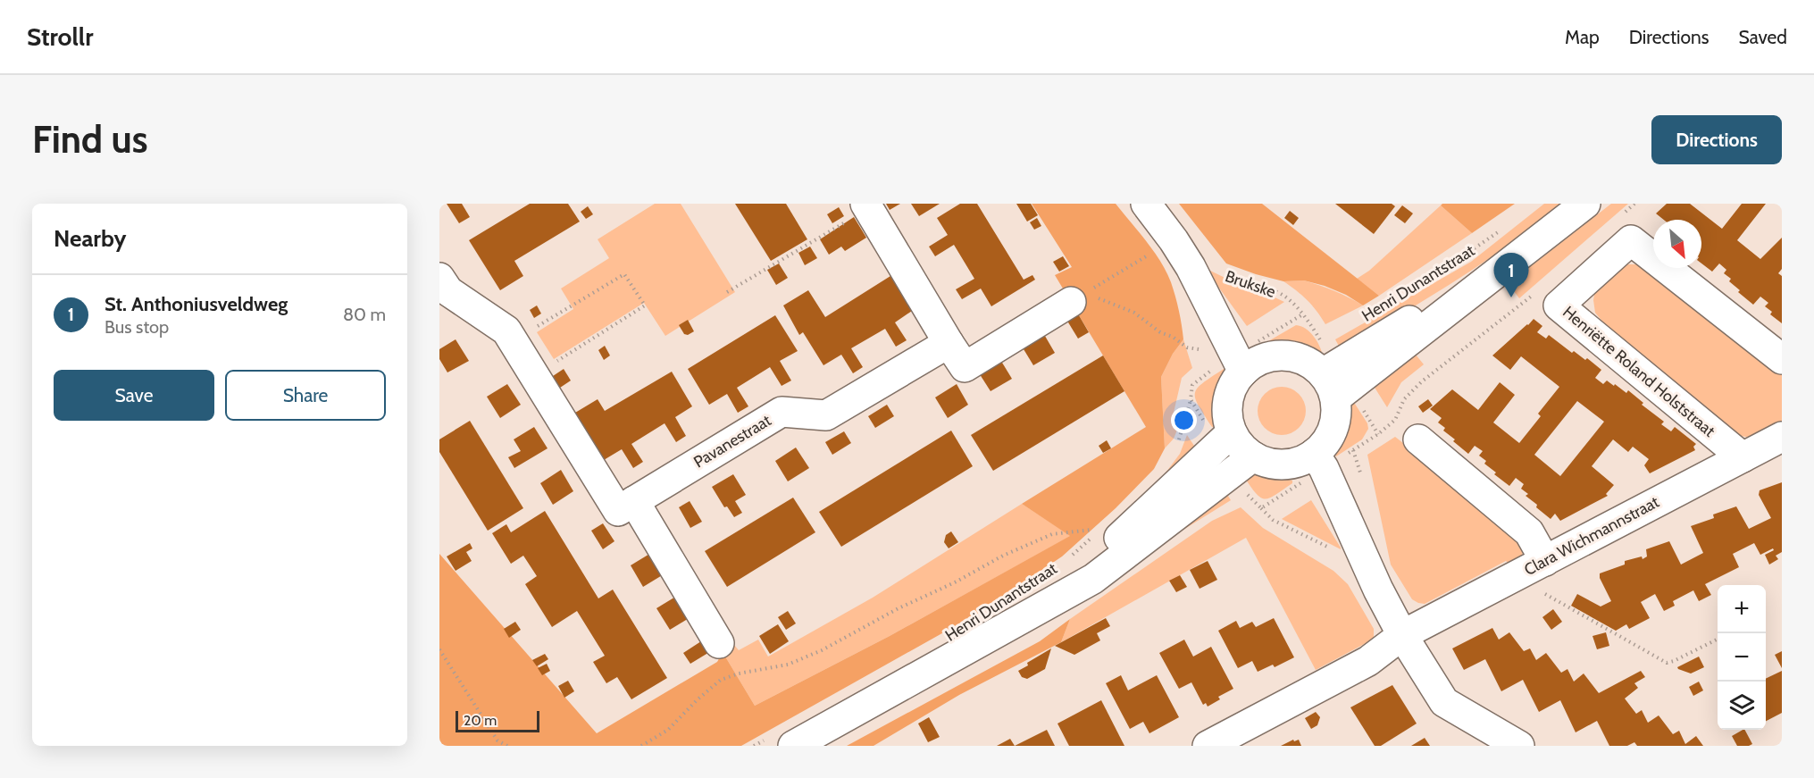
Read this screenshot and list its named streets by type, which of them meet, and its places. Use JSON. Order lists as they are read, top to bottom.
{
  "streets": {
    "street": [
      "Henri Dunantstraat",
      "Brukske",
      "Henriëtte Roland Holststraat",
      "Pavanestraat",
      "Clara Wichmannstraat"
    ]
  },
  "crossings": [
    ["Henri Dunantstraat", "Brukske"],
    ["Henriëtte Roland Holststraat", "Clara Wichmannstraat"]
  ],
  "scale_bar": "20 m",
  "north": "bottom right",
  "page": {
    "header": "Strollr",
    "nav": ["Map", "Directions", "Saved"],
    "buttons": [
      "Directions",
      ["Save", "Share"]
    ],
    "title": "Find us",
    "heading": "Nearby",
    "pins": "1",
    "list": [
      {
        "mark": "1",
        "name": "St. Anthoniusveldweg",
        "note": "Bus stop",
        "value": "80 m"
      }
    ],
    "map_buttons": ["+", "−"],
    "scale": "20 m"
  }
}
